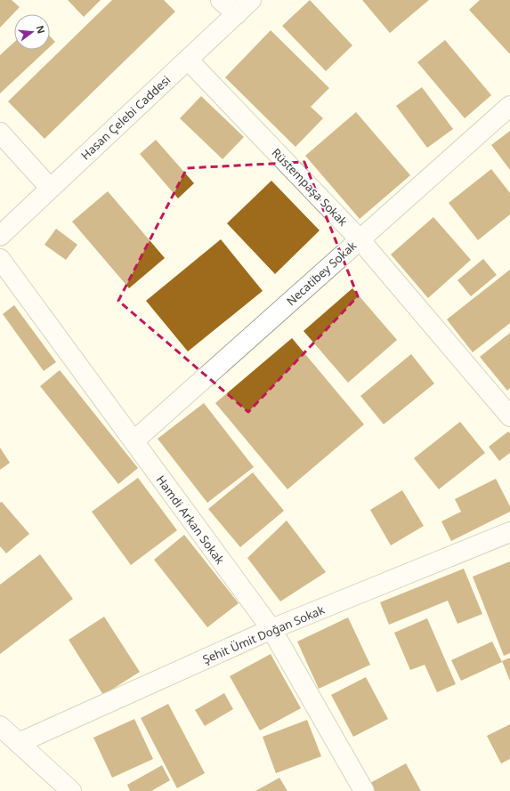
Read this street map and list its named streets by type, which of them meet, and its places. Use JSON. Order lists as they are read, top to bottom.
{
  "streets": {
    "street": [
      "Hasan Çelebi Caddesi",
      "Rüstempaşa Sokak",
      "Necatibey Sokak",
      "Hamdi Arkan Sokak",
      "Şehit Ümit Doğan Sokak"
    ]
  },
  "crossings": [
    ["Hasan Çelebi Caddesi", "Rüstempaşa Sokak"],
    ["Rüstempaşa Sokak", "Necatibey Sokak"],
    ["Necatibey Sokak", "Hamdi Arkan Sokak"],
    ["Hamdi Arkan Sokak", "Şehit Ümit Doğan Sokak"]
  ],
  "north": "right"
}
